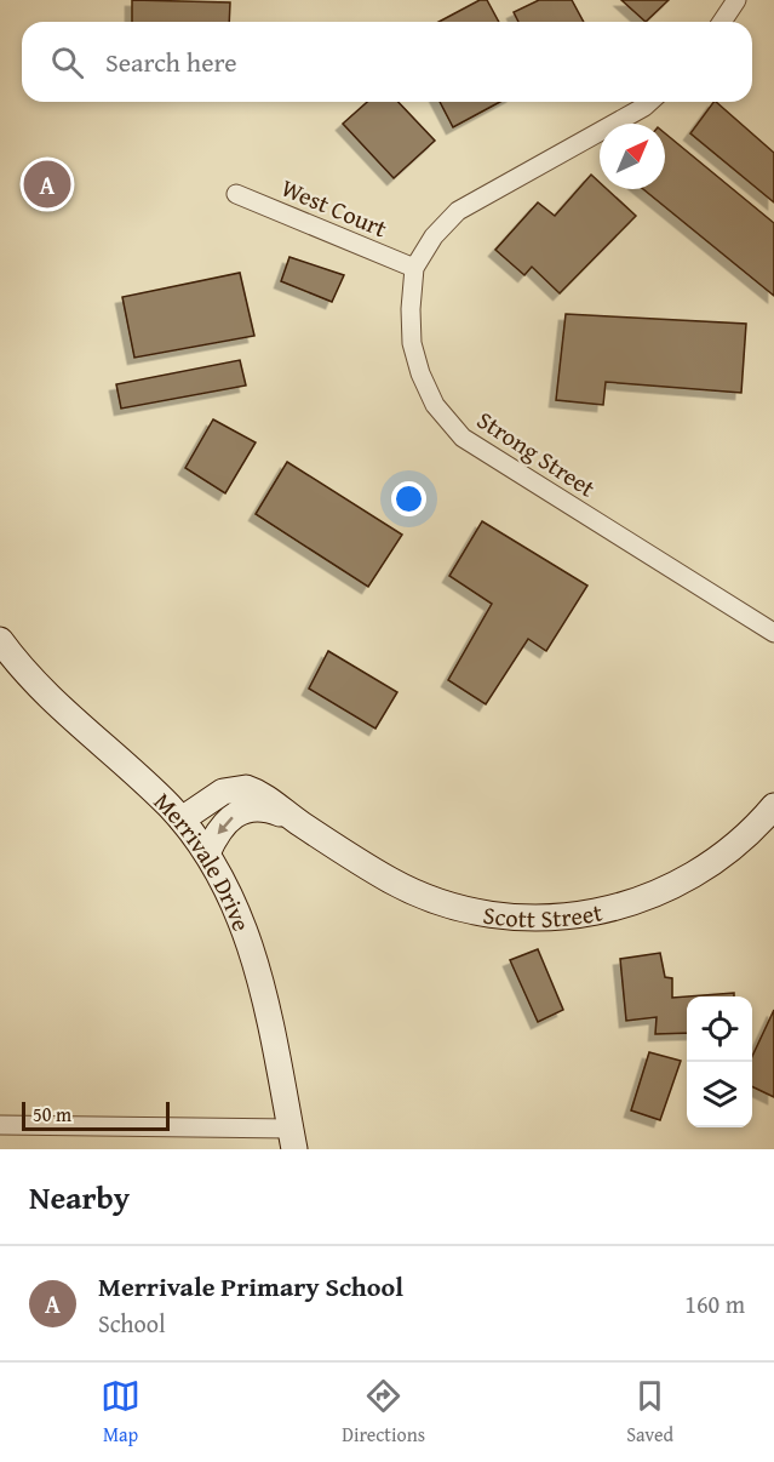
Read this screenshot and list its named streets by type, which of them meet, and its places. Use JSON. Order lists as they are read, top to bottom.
{
  "streets": {
    "street": [
      "West Court",
      "Strong Street",
      "Merrivale Drive",
      "Scott Street"
    ]
  },
  "crossings": [
    ["West Court", "Strong Street"],
    ["Merrivale Drive", "Scott Street"]
  ],
  "scale_bar": "50 m",
  "north": "top right",
  "page": {
    "search": "Search here",
    "pins": "A",
    "scale": "50 m",
    "heading": "Nearby",
    "list": [
      {
        "mark": "A",
        "name": "Merrivale Primary School",
        "note": "School",
        "value": "160 m"
      }
    ],
    "nav": ["Map", "Directions", "Saved"]
  }
}
